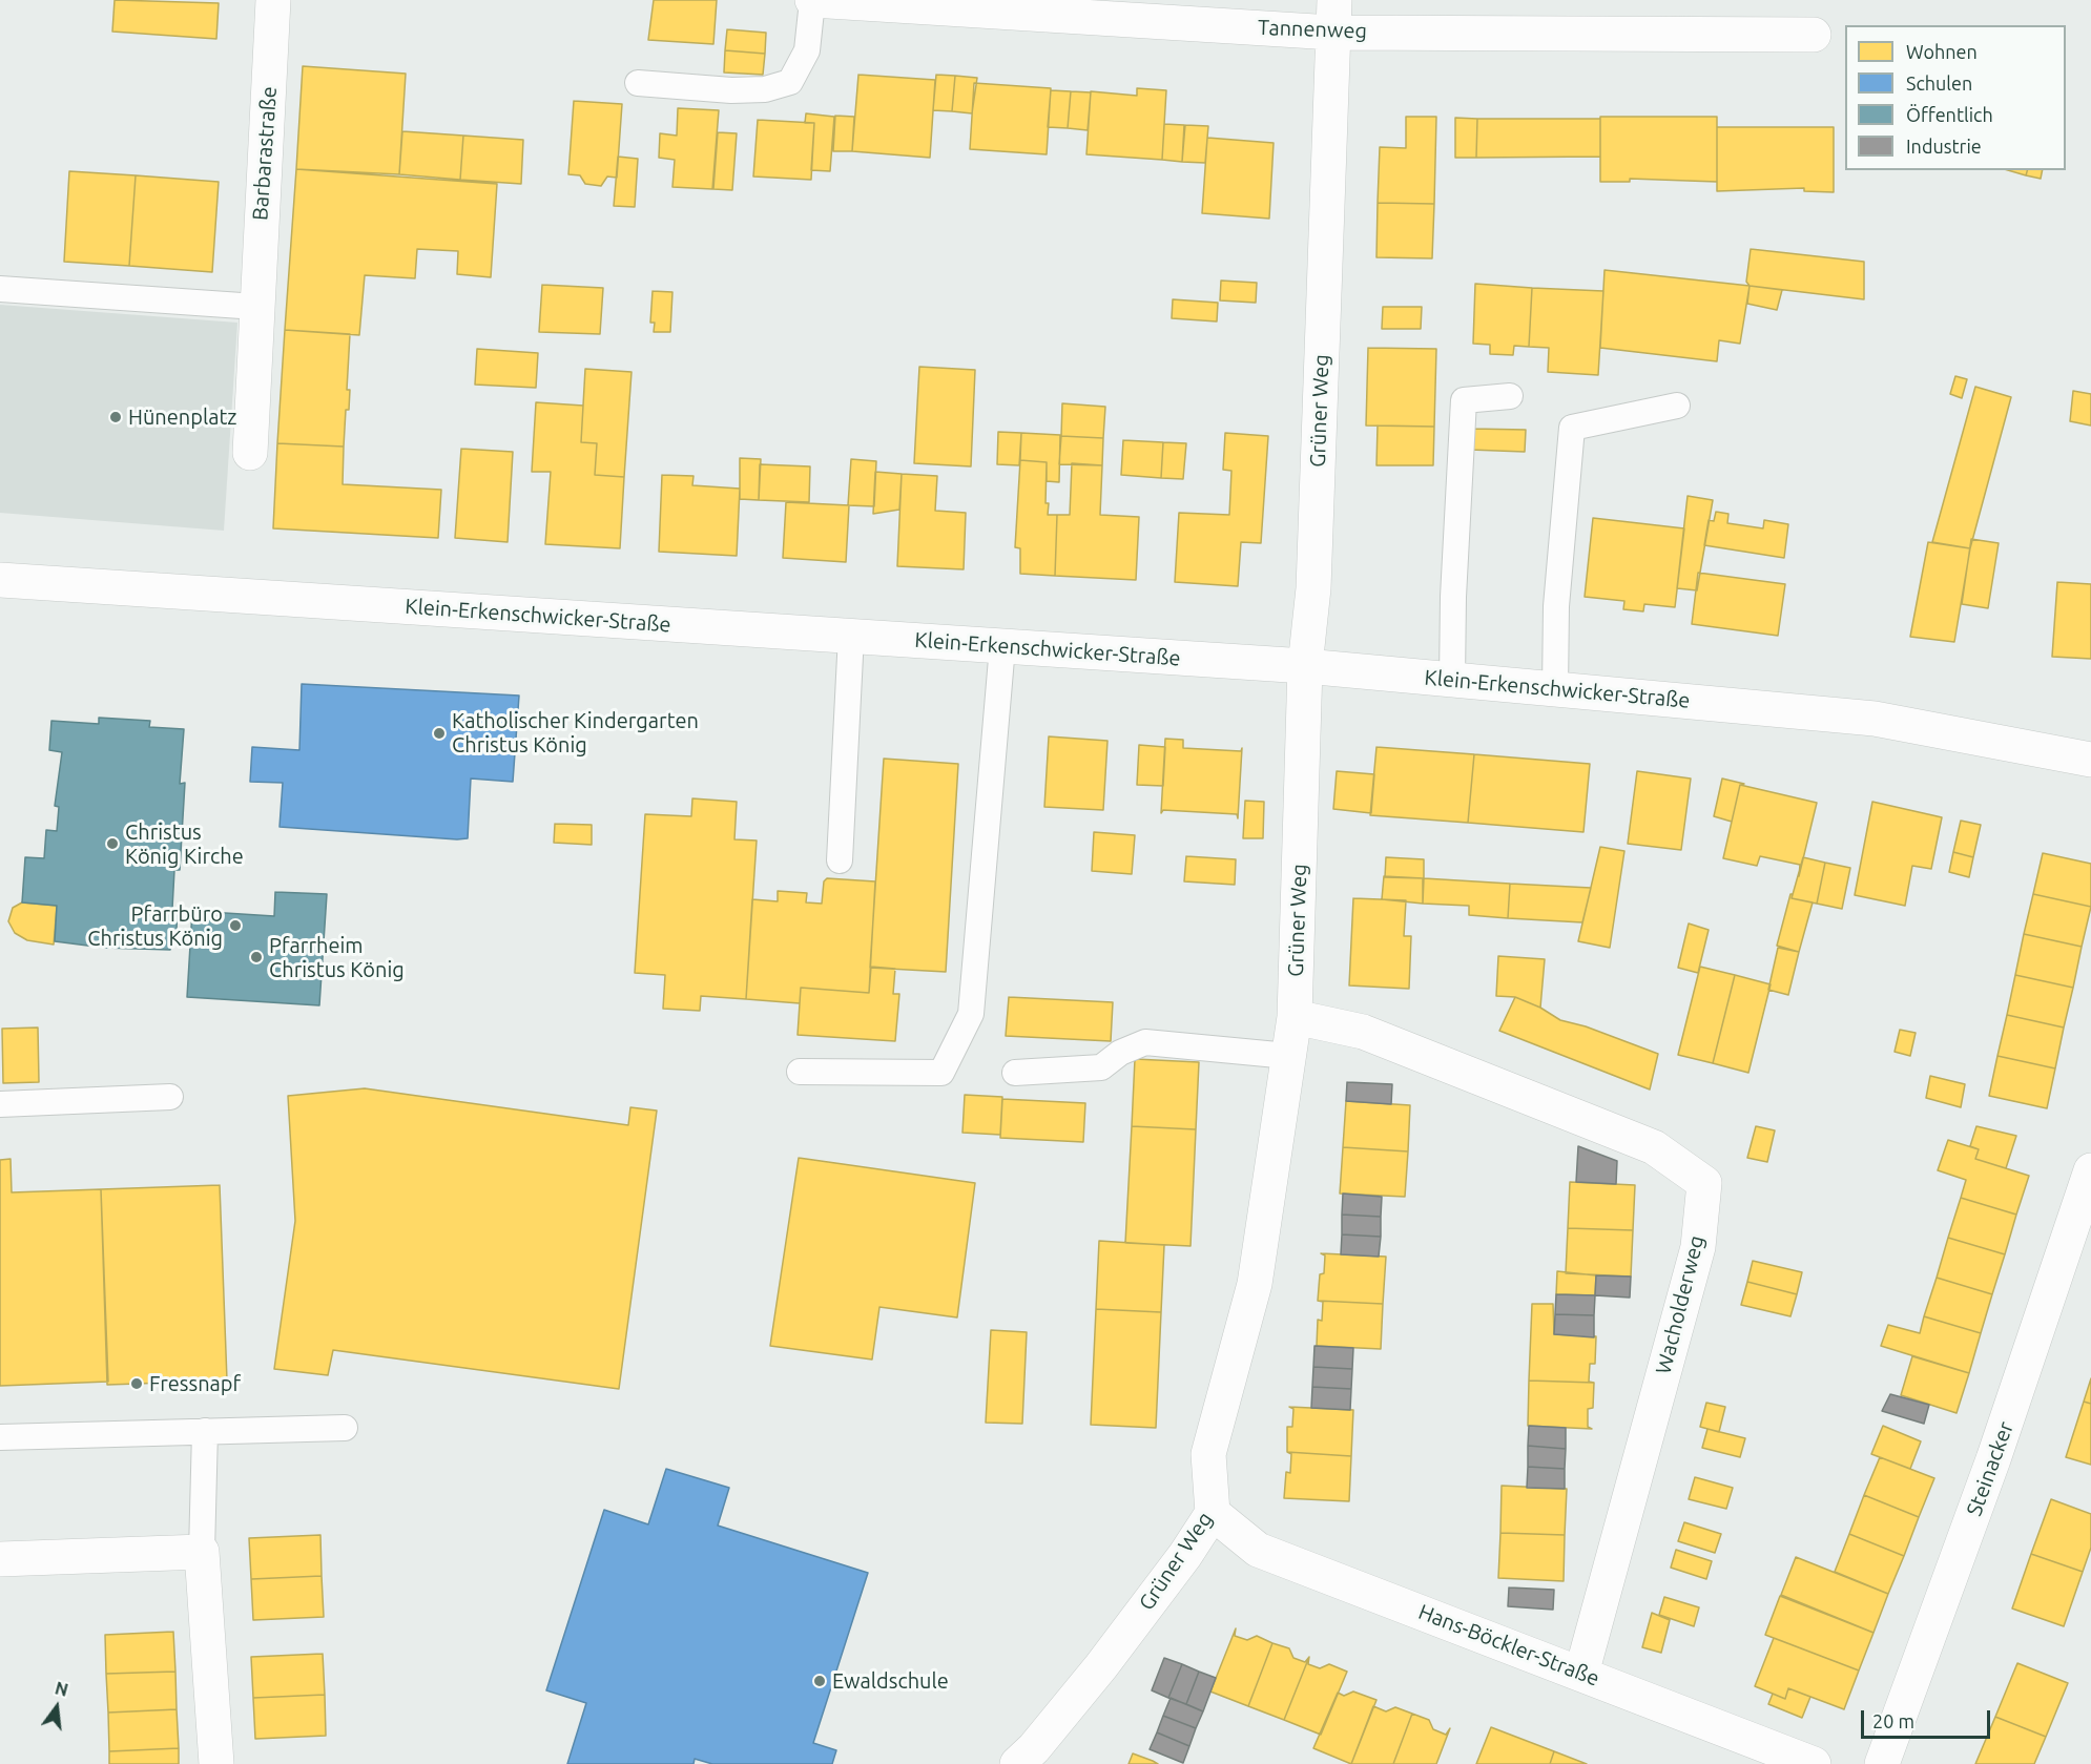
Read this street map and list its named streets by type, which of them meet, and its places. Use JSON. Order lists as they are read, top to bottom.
{
  "streets": {
    "street": [
      "Tannenweg",
      "Barbarastraße",
      "Grüner Weg",
      "Klein-Erkenschwicker-Straße",
      "Wacholderweg",
      "Steinacker",
      "Hans-Böckler-Straße"
    ]
  },
  "crossings": [
    ["Tannenweg", "Grüner Weg"],
    ["Grüner Weg", "Klein-Erkenschwicker-Straße"],
    ["Grüner Weg", "Wacholderweg"],
    ["Grüner Weg", "Hans-Böckler-Straße"],
    ["Wacholderweg", "Hans-Böckler-Straße"]
  ],
  "places": [
    "Hünenplatz",
    "Katholischer Kindergarten Christus König",
    "Christus König Kirche",
    "Pfarrbüro Christus König",
    "Pfarrheim Christus König",
    "Fressnapf",
    "Ewaldschule"
  ],
  "legend": [
    "Wohnen",
    "Schulen",
    "Öffentlich",
    "Industrie"
  ],
  "scale_bar": "20 m",
  "north": "top"
}
